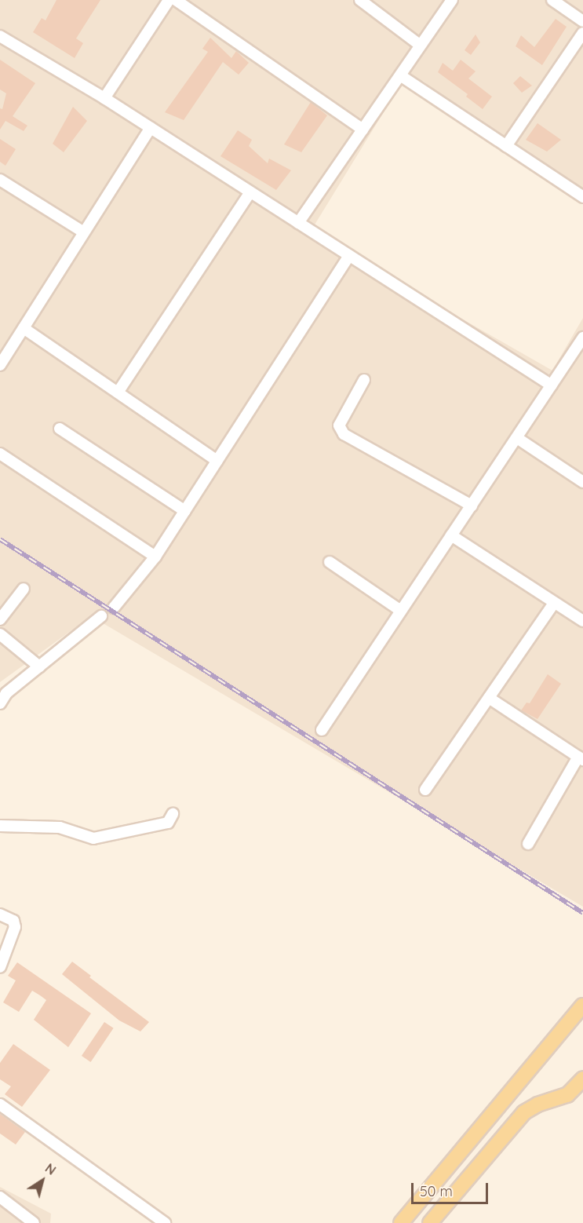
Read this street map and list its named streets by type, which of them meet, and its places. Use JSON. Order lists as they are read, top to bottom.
{
  "scale_bar": "50 m",
  "north": "top right"
}
